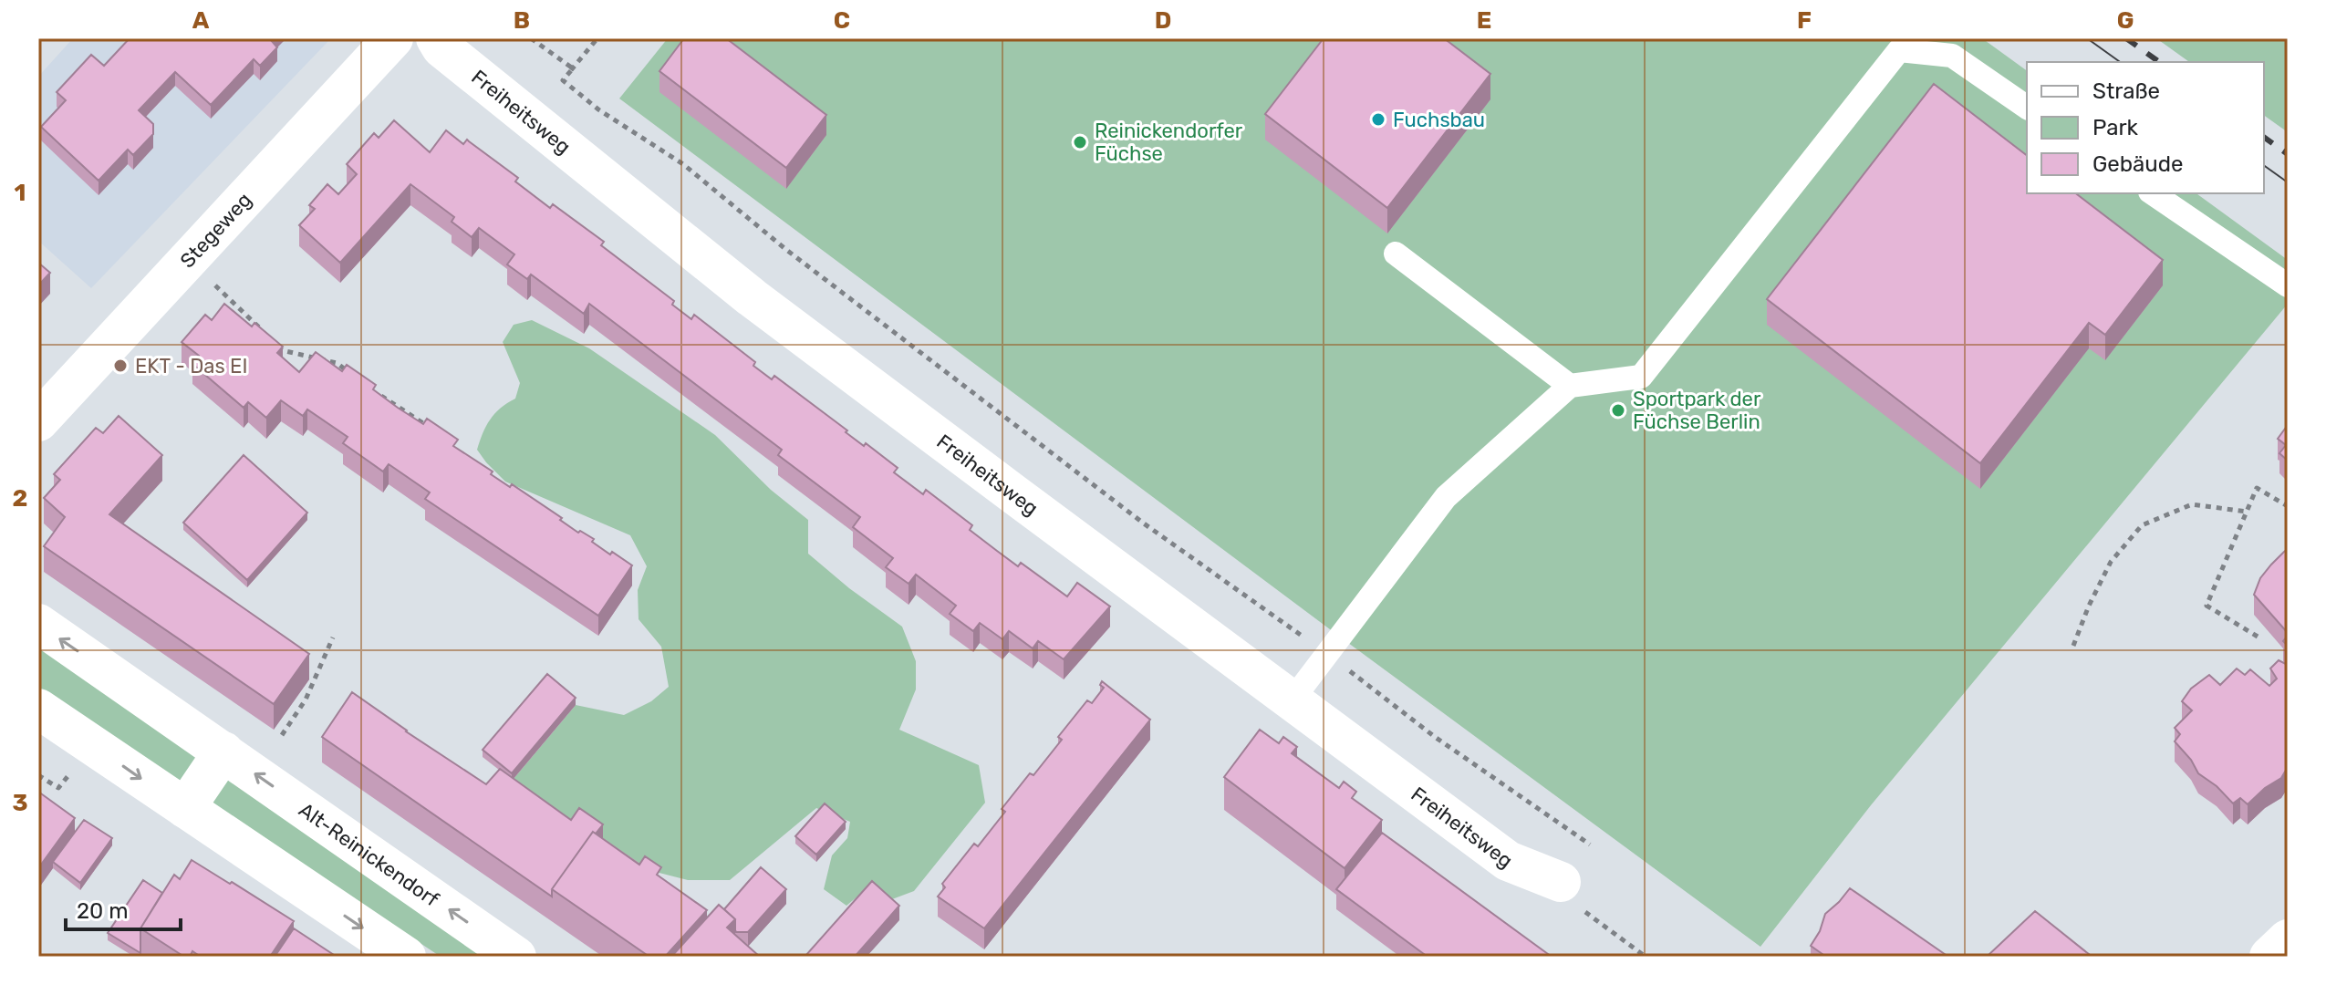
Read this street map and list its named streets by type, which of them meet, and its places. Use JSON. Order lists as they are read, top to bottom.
{
  "streets": {
    "street": ["Freiheitsweg", "Stegeweg", "Alt-Reinickendorf"]
  },
  "places": [
    "Fuchsbau",
    "Reinickendorfer Füchse",
    "EKT - Das EI",
    "Sportpark der Füchse Berlin"
  ],
  "legend": ["Straße", "Park", "Gebäude"],
  "scale_bar": "20 m",
  "grid": {
    "columns": [
      "A",
      "B",
      "C",
      "D",
      "E",
      "F",
      "G"
    ],
    "rows": ["1", "2", "3"]
  }
}
